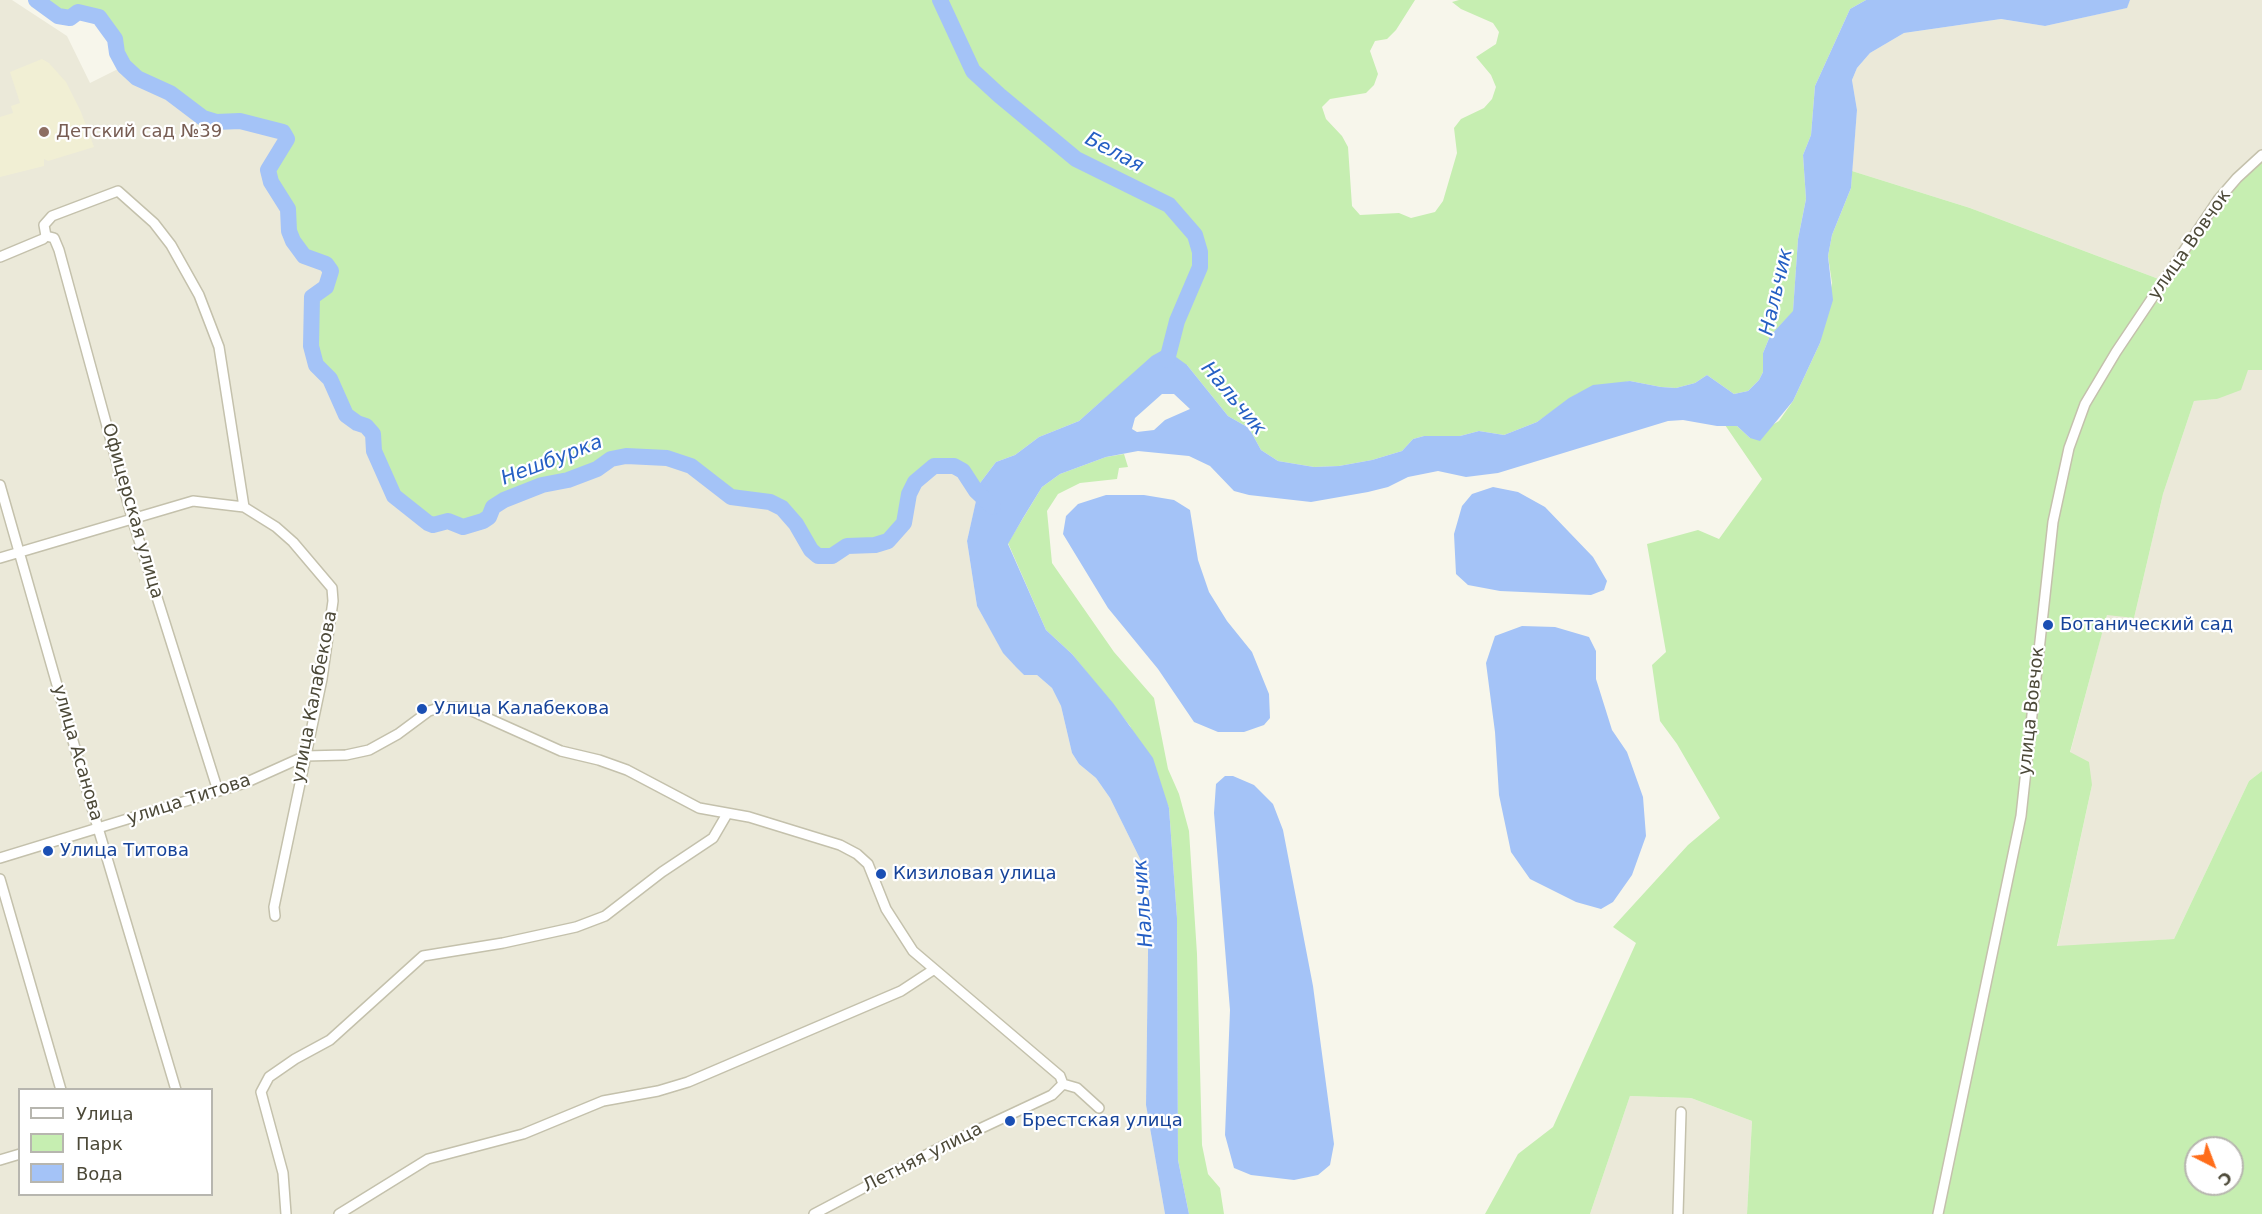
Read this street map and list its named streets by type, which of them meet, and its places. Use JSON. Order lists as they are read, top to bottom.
{
  "streets": {
    "street": [
      "улица Вовчок",
      "Офицерская улица",
      "улица Калабекова",
      "улица Асанова",
      "улица Титова",
      "Летняя улица"
    ]
  },
  "crossings": [
    ["Офицерская улица", "улица Титова"],
    ["улица Калабекова", "улица Титова"],
    ["улица Асанова", "улица Титова"]
  ],
  "water": ["Белая", "Нальчик", "Нешбурка"],
  "places": [
    "Детский сад №39",
    "Ботанический сад",
    "Улица Калабекова",
    "Улица Титова",
    "Кизиловая улица",
    "Брестская улица"
  ],
  "legend": ["Улица", "Парк", "Вода"],
  "north": "bottom right"
}
